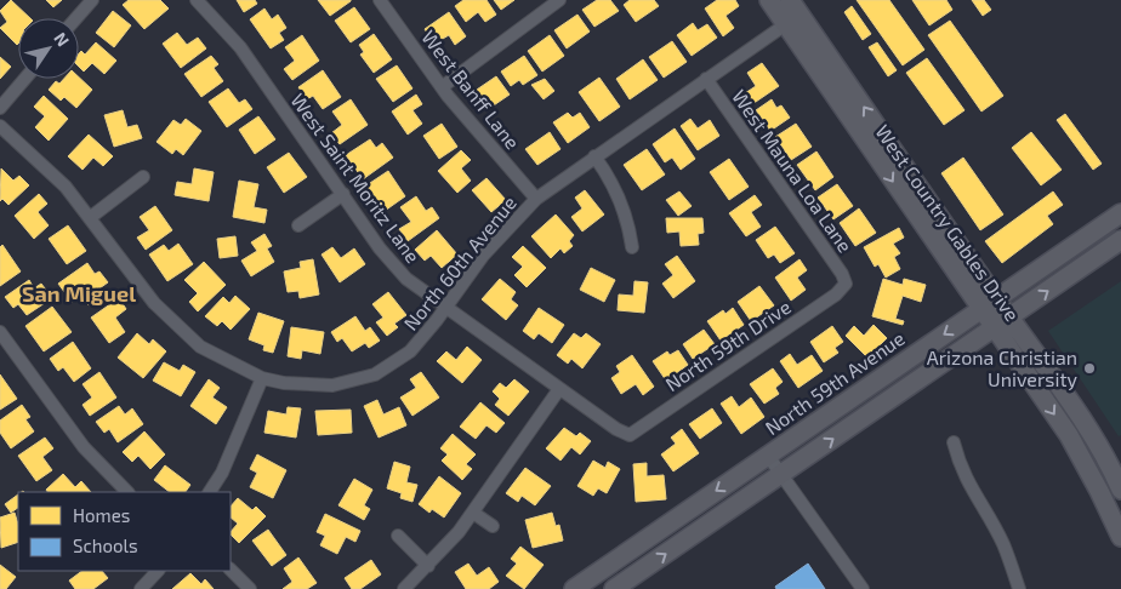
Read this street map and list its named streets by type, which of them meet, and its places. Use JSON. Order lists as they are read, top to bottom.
{
  "streets": {
    "main road": ["West Country Gables Drive", "North 59th Avenue"],
    "street": [
      "West Banff Lane",
      "West Mauna Loa Lane",
      "West Saint Moritz Lane",
      "North 60th Avenue",
      "North 59th Drive"
    ]
  },
  "crossings": [
    ["West Banff Lane", "North 60th Avenue"],
    ["West Mauna Loa Lane", "North 60th Avenue"],
    ["West Mauna Loa Lane", "North 59th Drive"],
    ["West Saint Moritz Lane", "North 60th Avenue"],
    ["West Saint Moritz Lane", "North 59th Drive"],
    ["West Country Gables Drive", "North 60th Avenue"],
    ["West Country Gables Drive", "North 59th Avenue"]
  ],
  "districts": ["San Miguel"],
  "places": ["Arizona Christian University"],
  "legend": ["Homes", "Schools"],
  "north": "top right"
}
